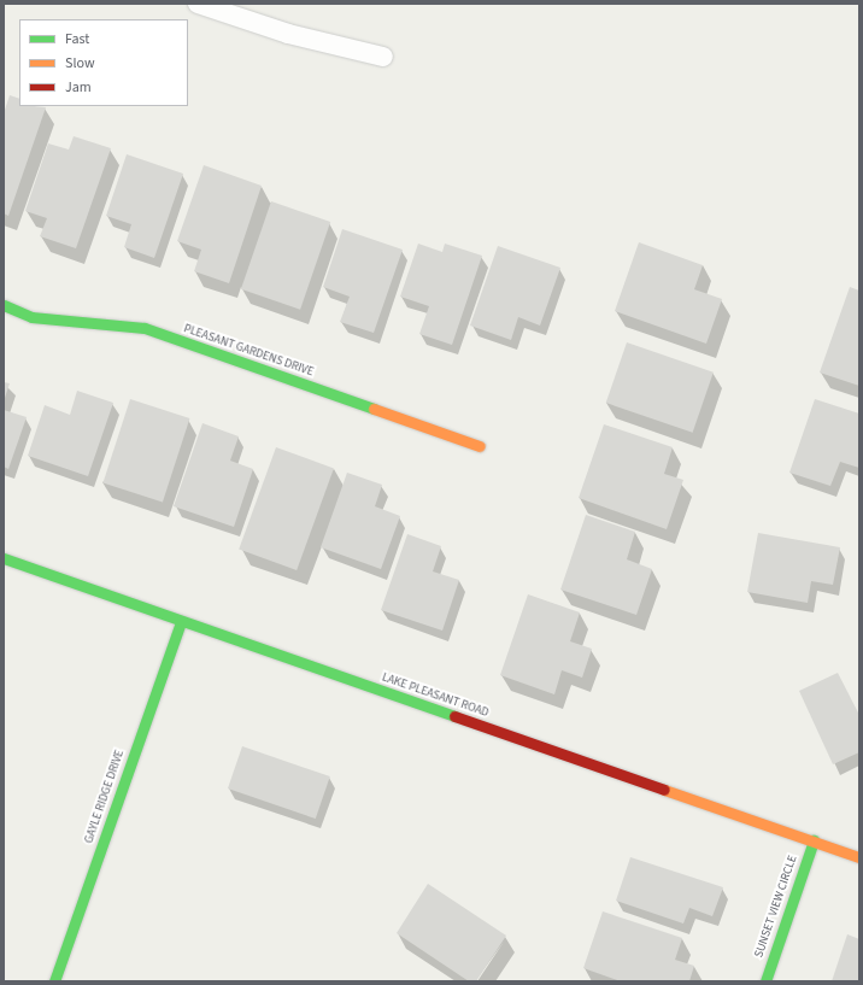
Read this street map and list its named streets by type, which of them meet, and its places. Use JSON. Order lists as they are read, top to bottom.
{
  "streets": {
    "street": [
      "PLEASANT GARDENS DRIVE",
      "LAKE PLEASANT ROAD",
      "GAYLE RIDGE DRIVE",
      "SUNSET VIEW CIRCLE"
    ]
  },
  "crossings": [
    ["LAKE PLEASANT ROAD", "GAYLE RIDGE DRIVE"],
    ["LAKE PLEASANT ROAD", "SUNSET VIEW CIRCLE"]
  ],
  "legend": ["Fast", "Slow", "Jam"]
}
